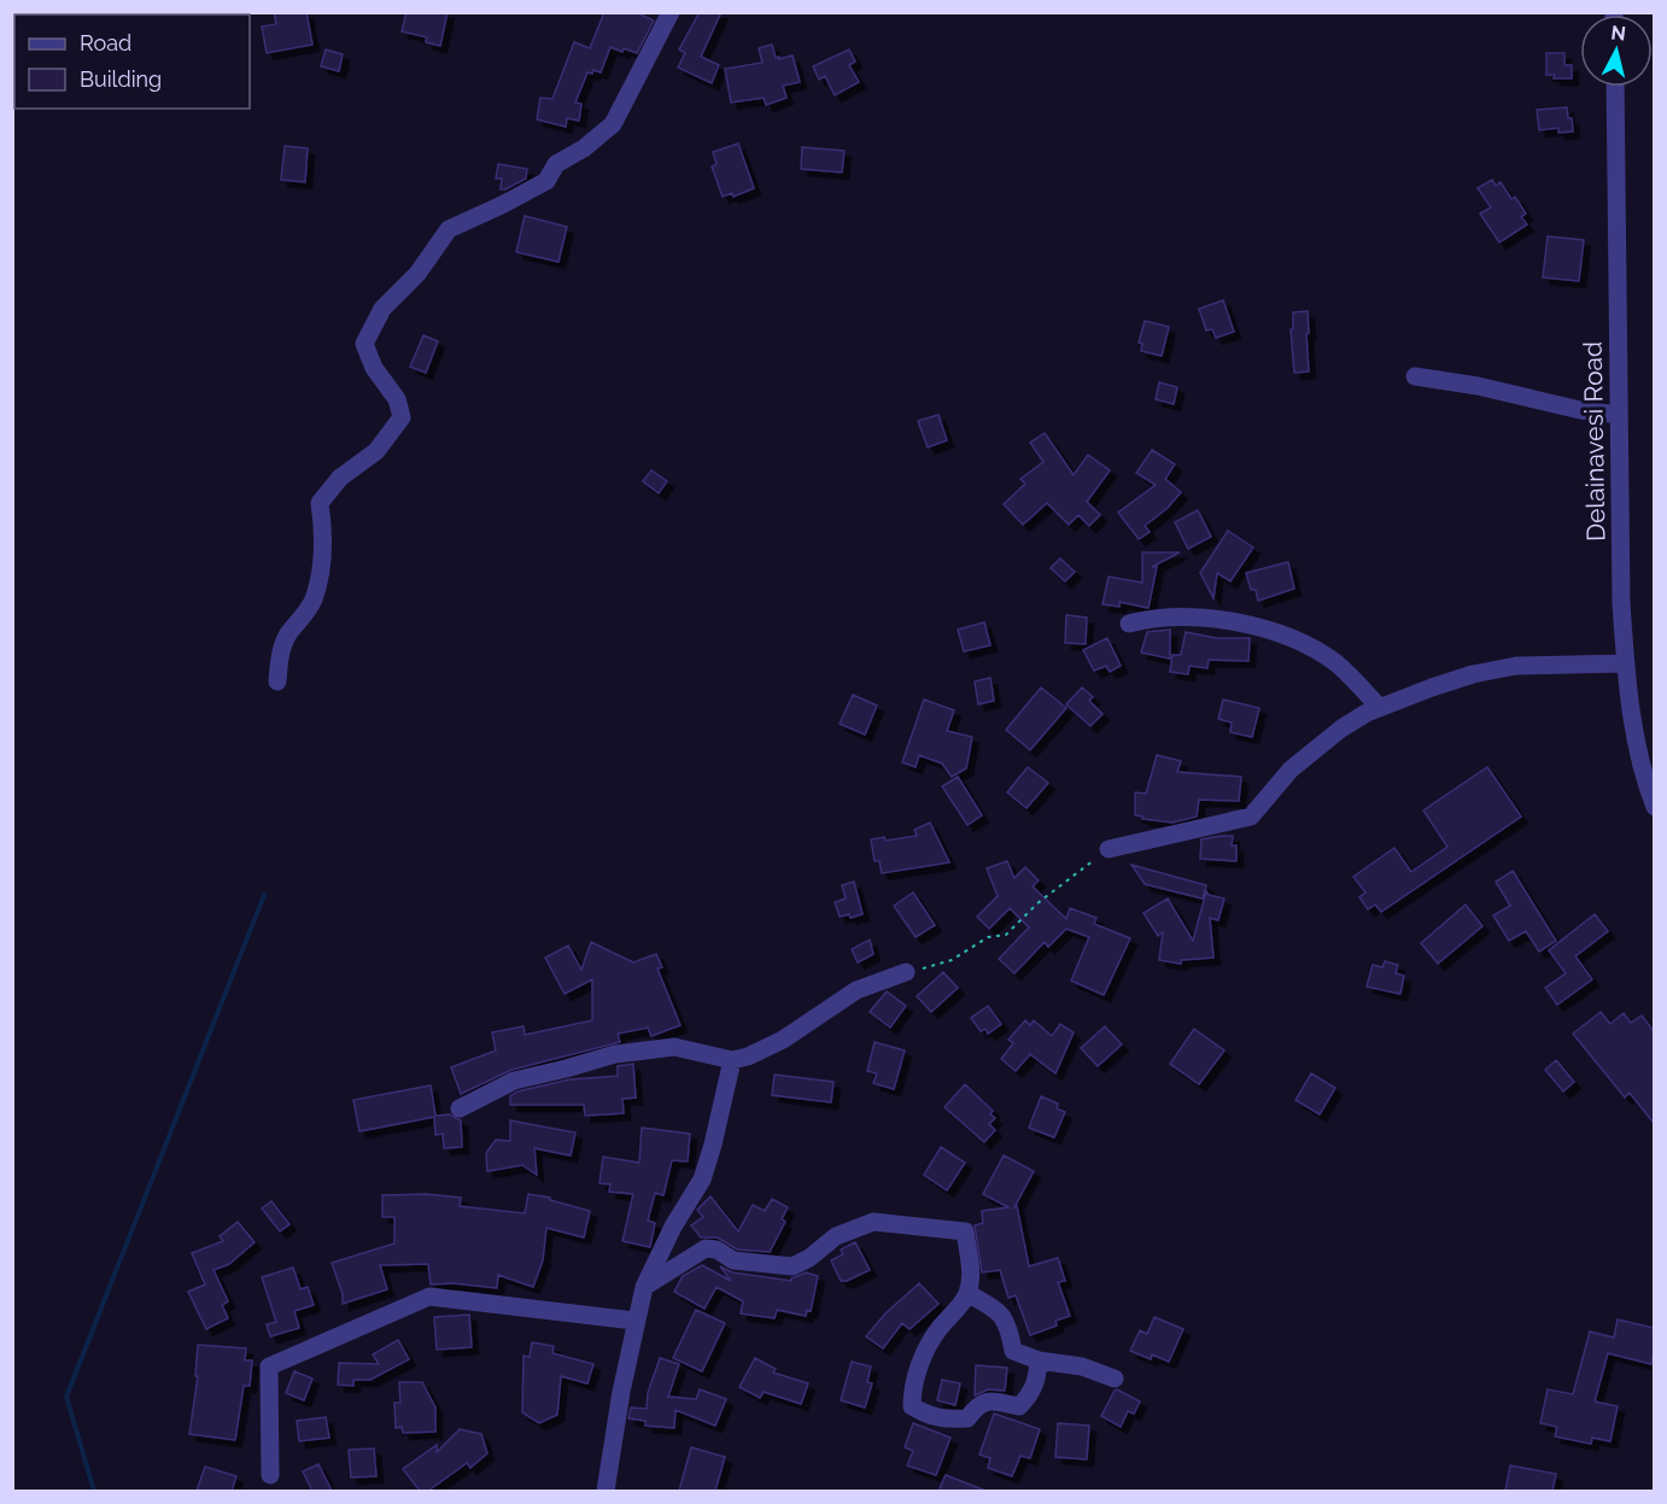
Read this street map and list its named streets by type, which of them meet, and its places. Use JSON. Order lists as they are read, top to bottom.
{
  "streets": {
    "street": ["Delainavesi Road"]
  },
  "legend": ["Road", "Building"],
  "north": "top"
}
